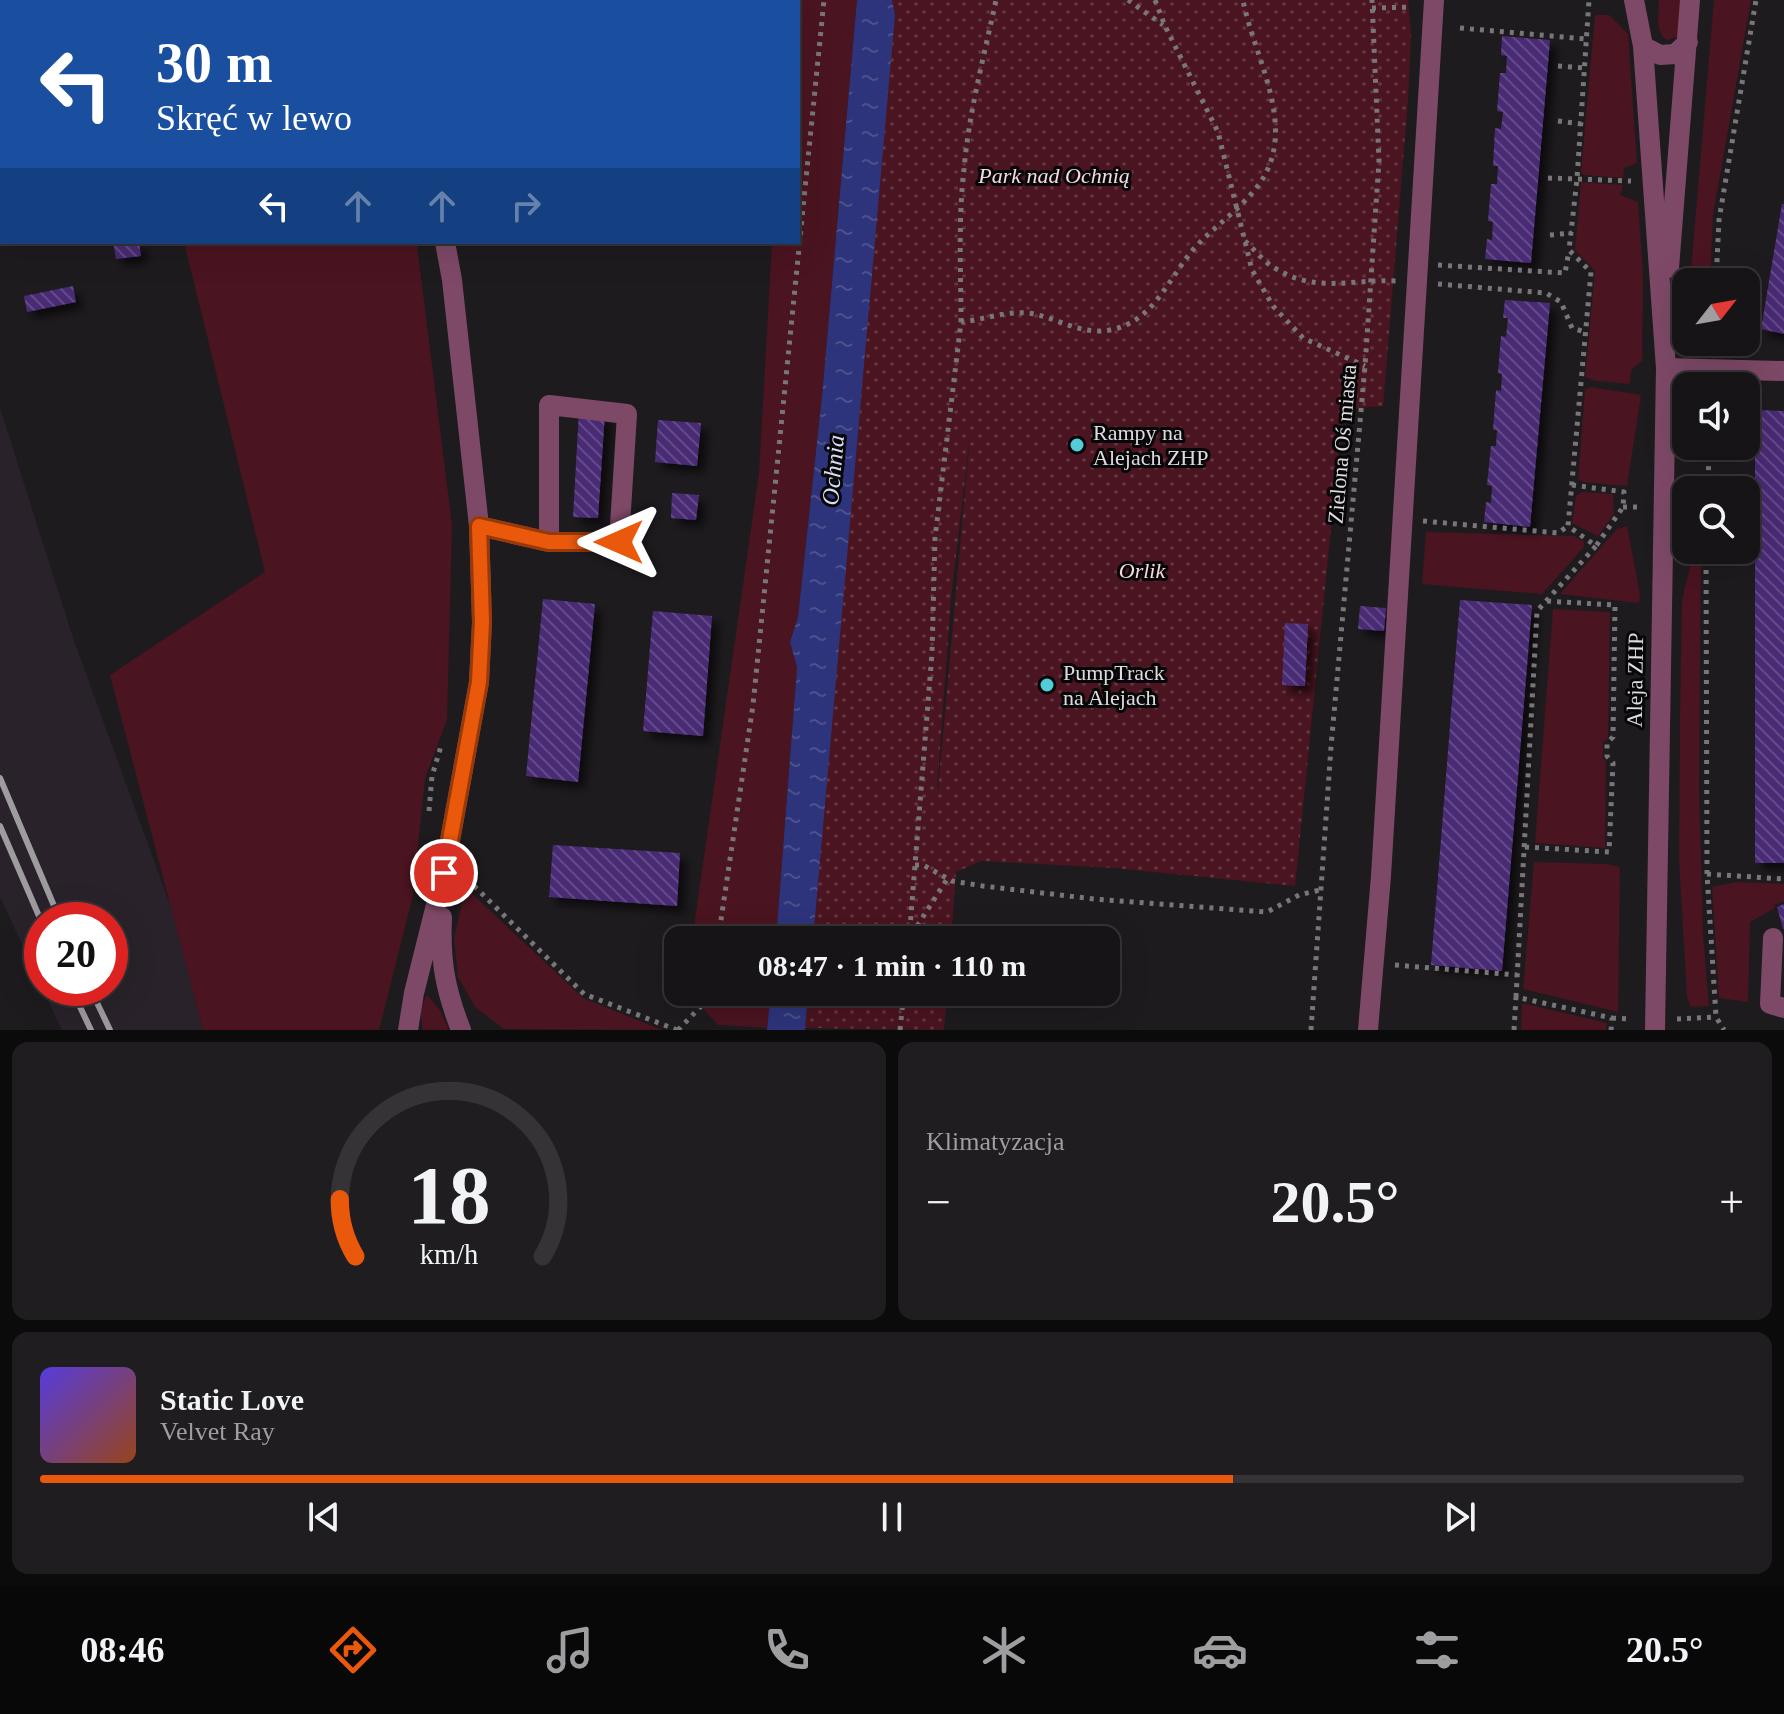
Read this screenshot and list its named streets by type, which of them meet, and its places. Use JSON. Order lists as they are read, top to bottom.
{
  "streets": {
    "street": ["Aleja ZHP"],
    "path": ["Zielona Oś miasta"]
  },
  "water": ["Ochnia"],
  "parks": ["Park nad Ochnią", "Orlik"],
  "places": ["Rampy na Alejach ZHP", "PumpTrack na Alejach"],
  "north": "top right",
  "page": {
    "turn": ["30 m", "Skręć w lewo"],
    "limit": "20",
    "trip": "08:47 · 1 min · 110 m",
    "tile": "Klimatyzacja",
    "heat": ["−", "20.5°", "+"],
    "song": ["Static Love", "Velvet Ray"],
    "tabs": ["08:46", "20.5°"],
    "gauge": ["18", "km/h"]
  }
}
